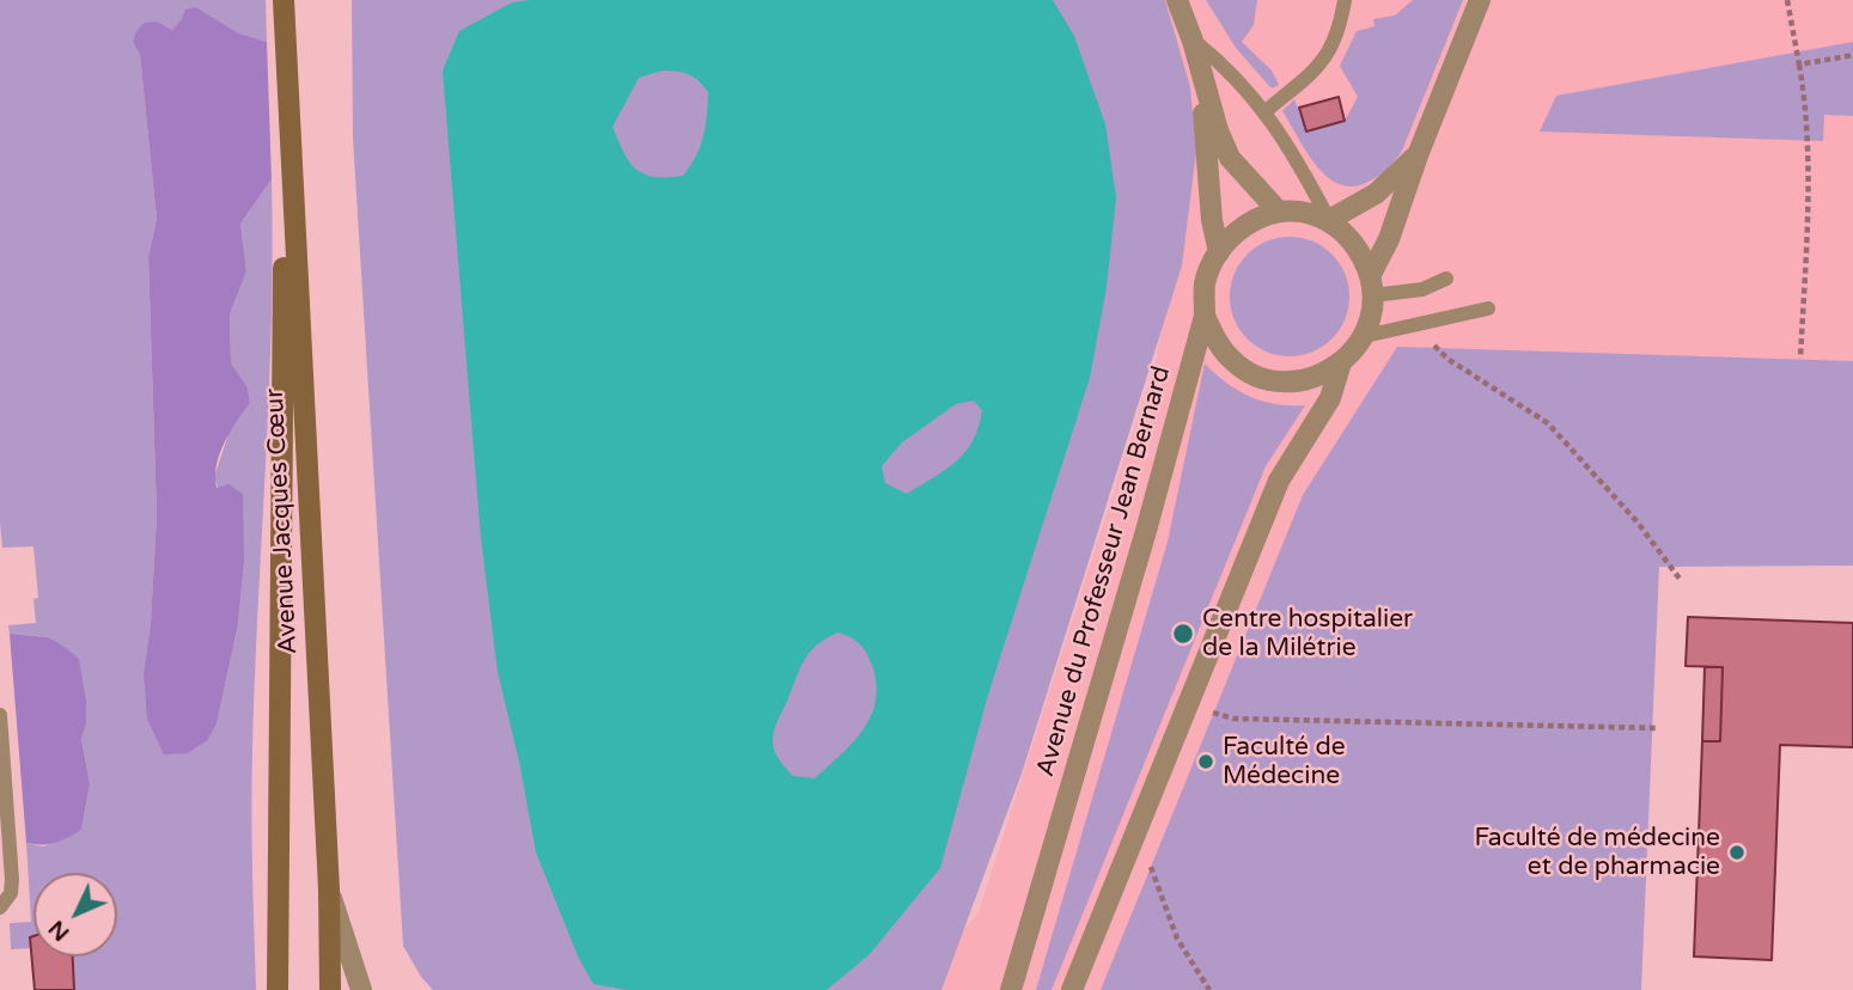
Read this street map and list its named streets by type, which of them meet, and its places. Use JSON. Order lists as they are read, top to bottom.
{
  "streets": {
    "main road": ["Avenue Jacques Cœur"],
    "street": ["Avenue du Professeur Jean Bernard"]
  },
  "places": ["Centre hospitalier de la Milétrie", "Faculté de Médecine", "Faculté de médecine et de pharmacie"],
  "north": "bottom left"
}
